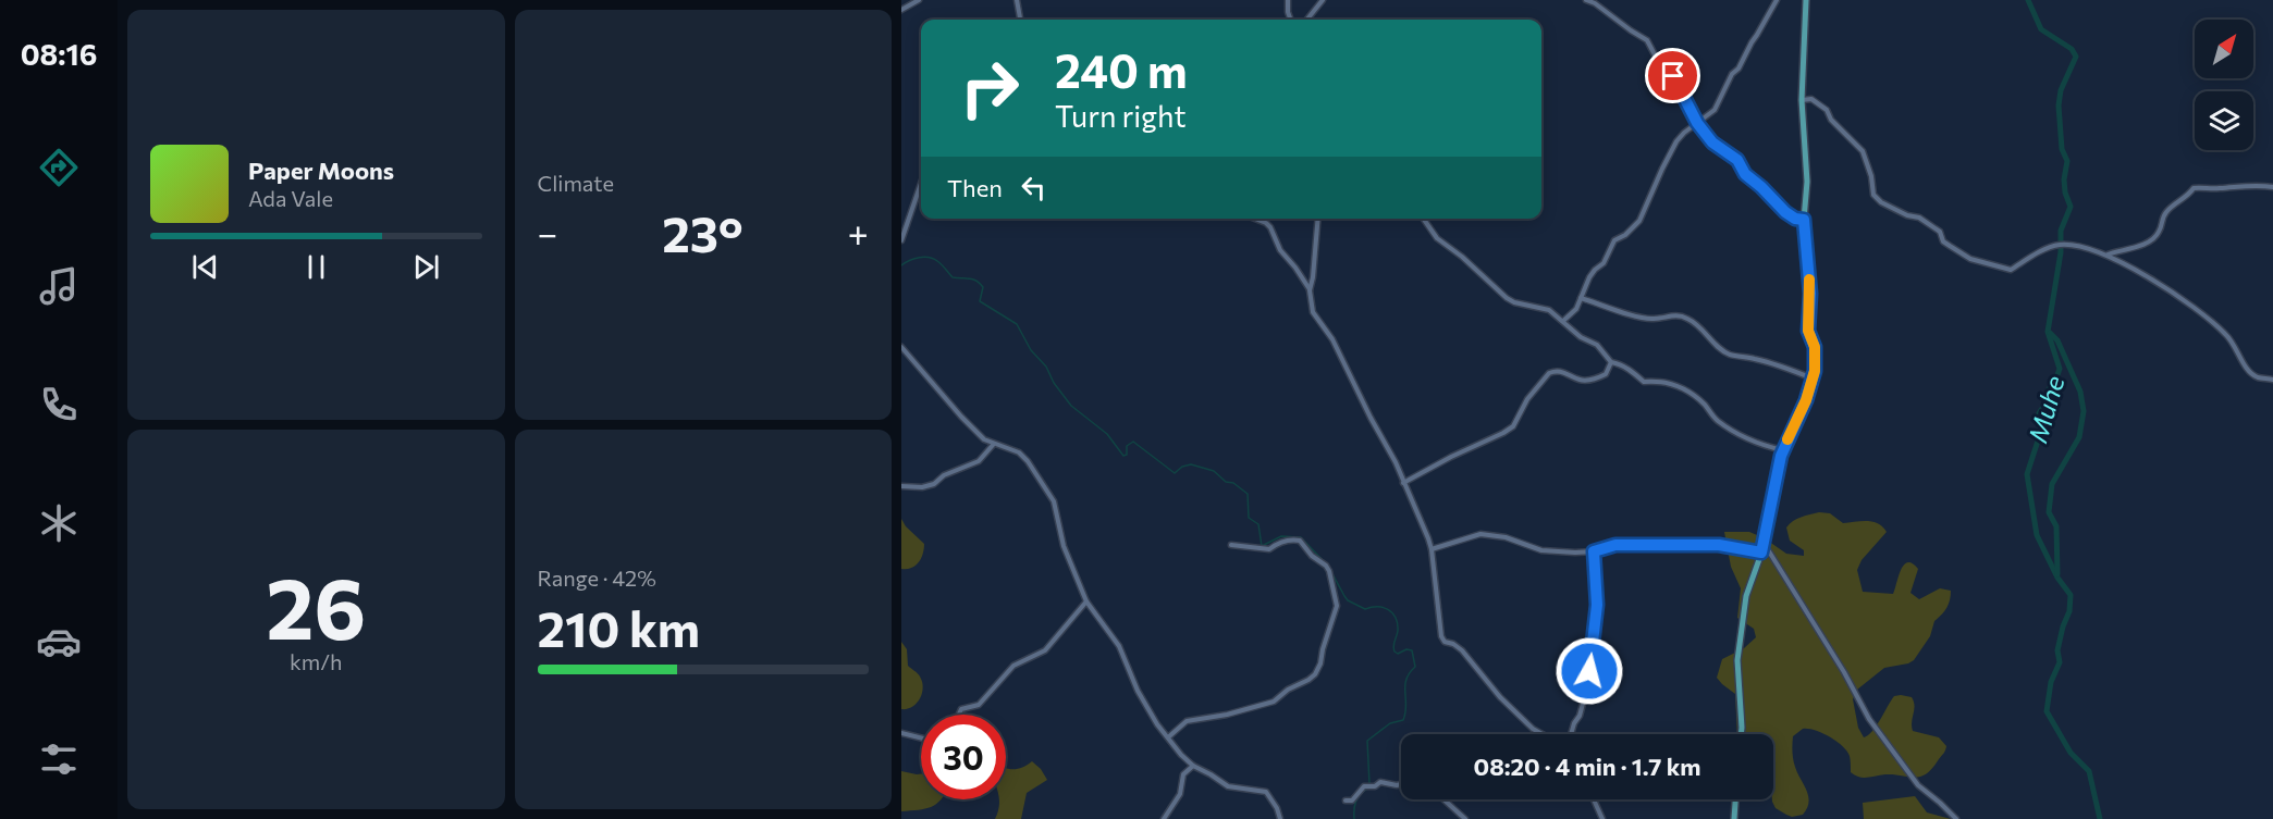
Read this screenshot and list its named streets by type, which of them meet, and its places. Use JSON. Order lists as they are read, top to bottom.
{
  "water": ["Muhe"],
  "north": "top right",
  "page": {
    "tabs": "08:16",
    "tile": [
      "Climate",
      ["26", "km/h"],
      ["Range · 42%", "210 km"]
    ],
    "turn": ["240 m", "Turn right"],
    "song": ["Paper Moons", "Ada Vale"],
    "then": "Then",
    "heat": ["−", "23°", "+"],
    "limit": "30",
    "trip": "08:20 · 4 min · 1.7 km"
  }
}
